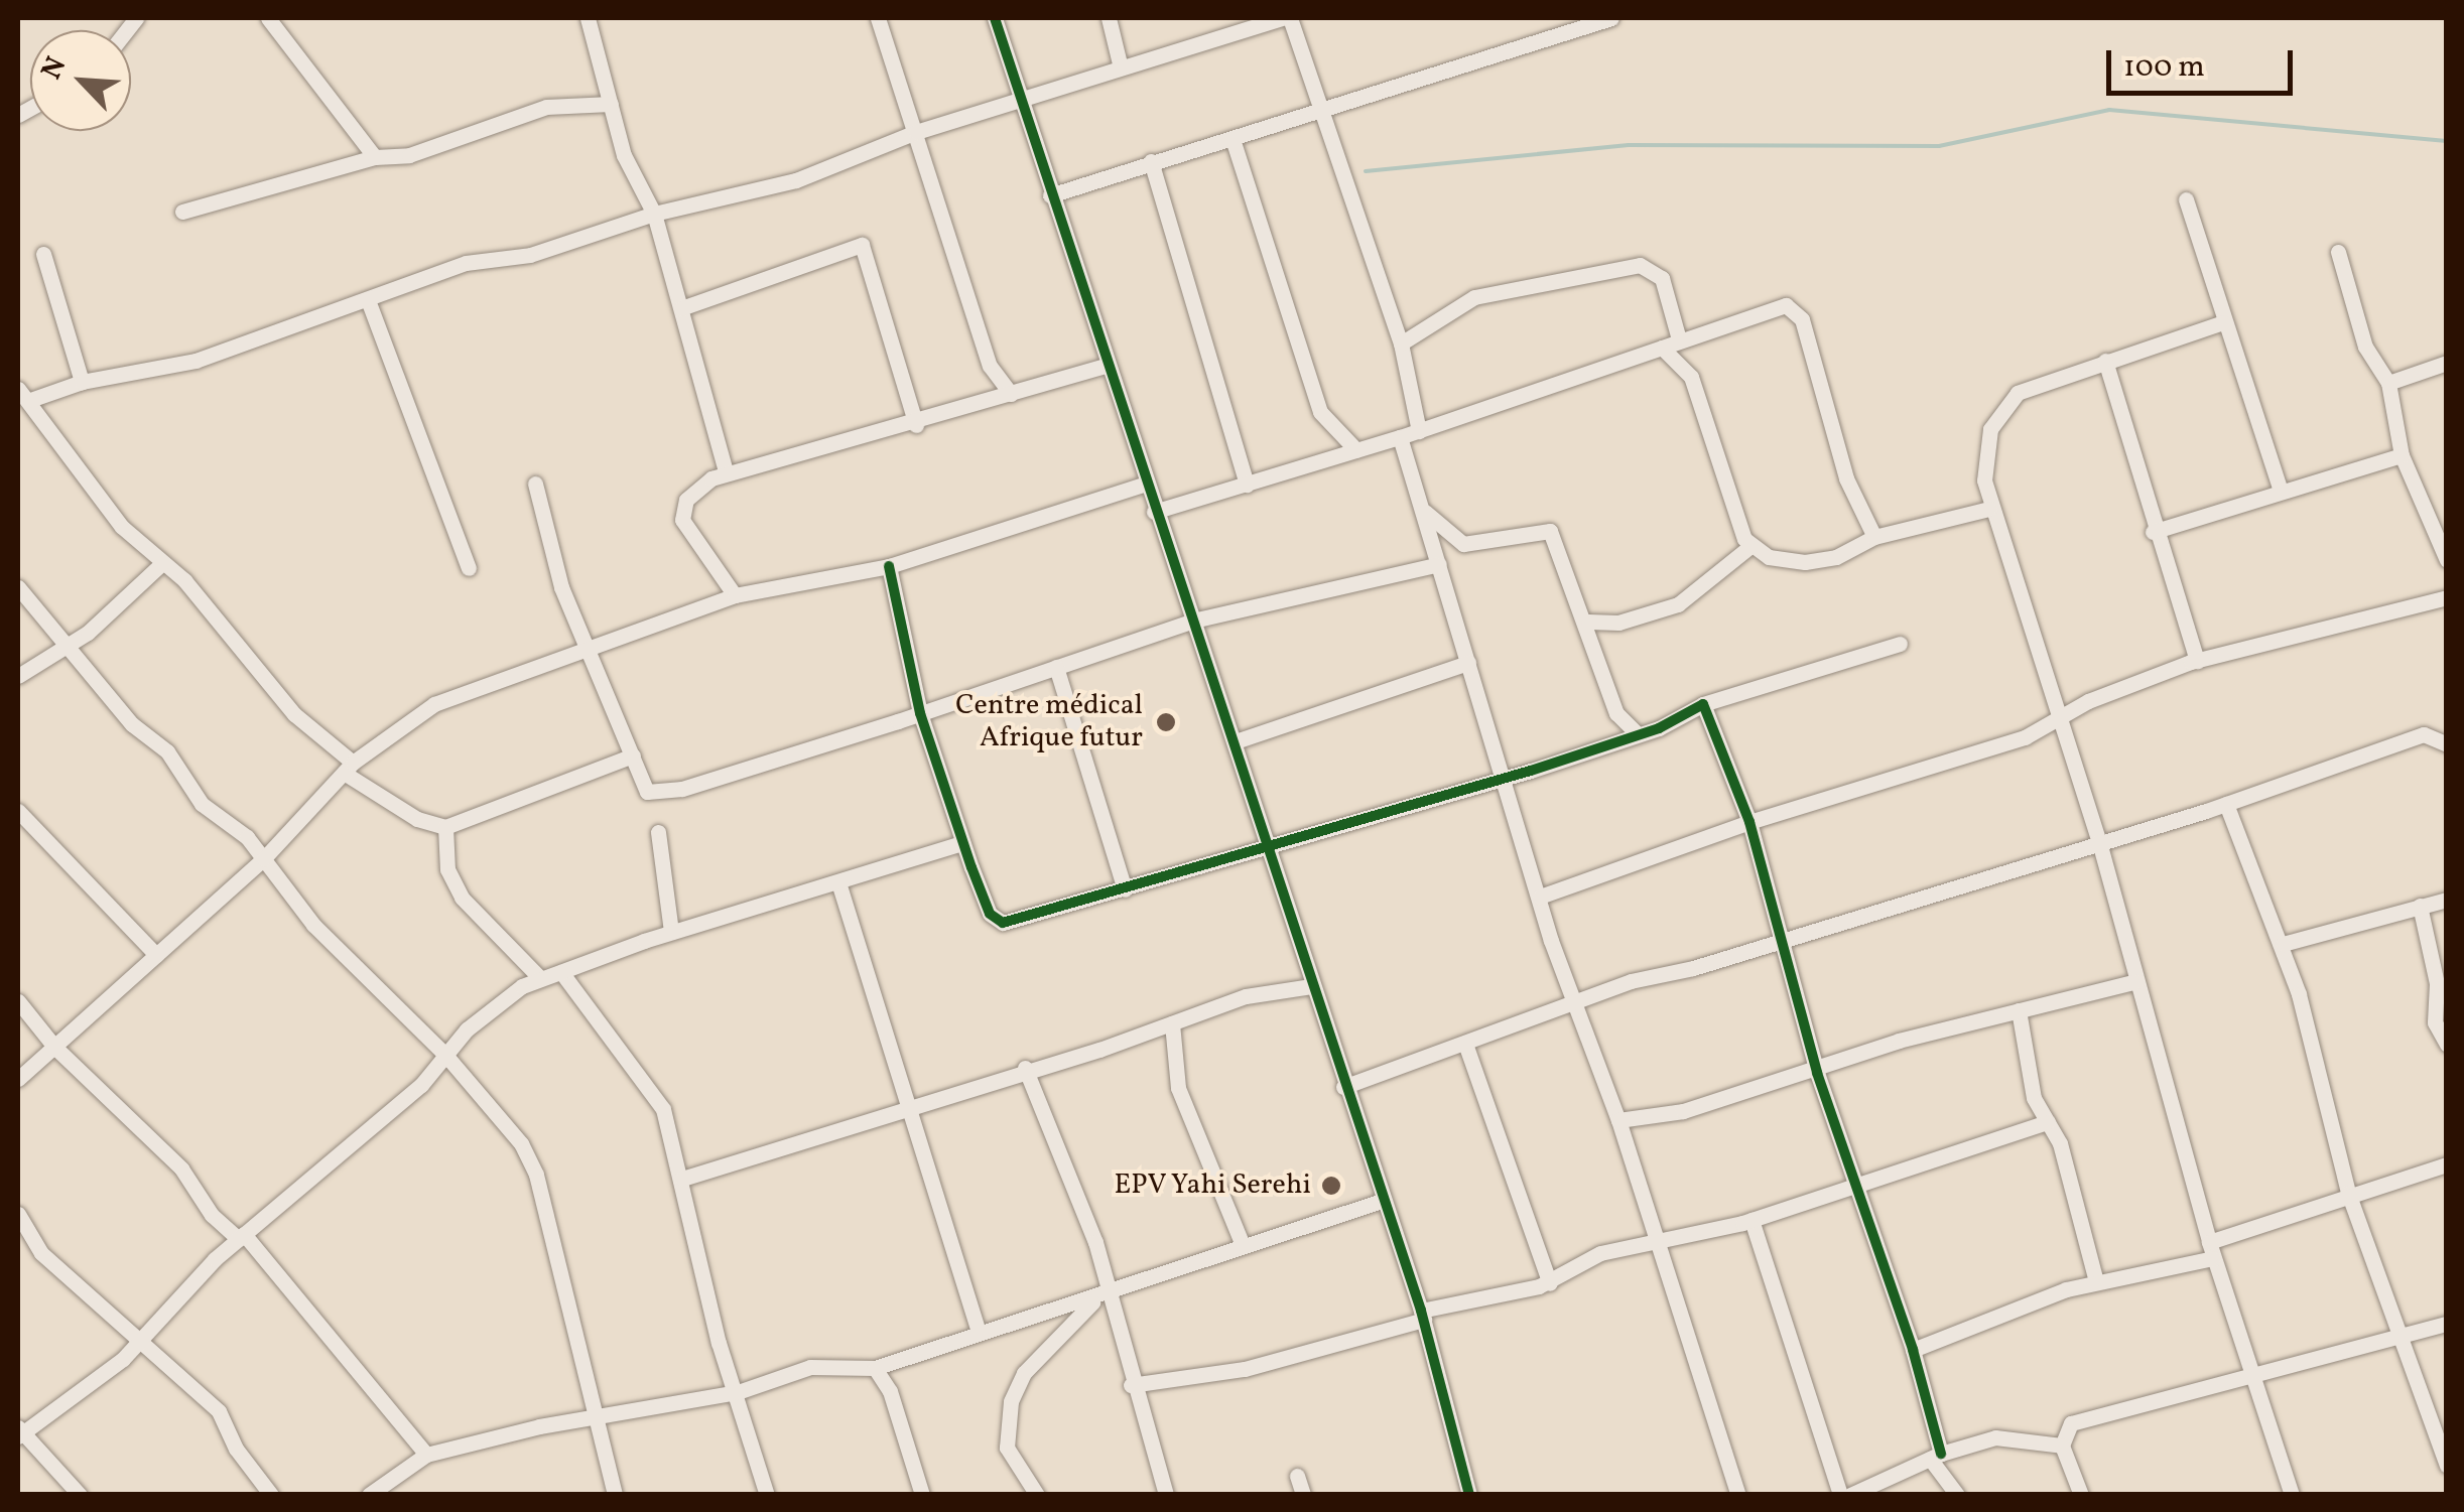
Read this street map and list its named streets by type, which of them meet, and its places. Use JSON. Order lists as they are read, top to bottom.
{
  "places": ["Centre médical Afrique futur", "EPV Yahi Serehi"],
  "scale_bar": "100 m",
  "north": "top left"
}
